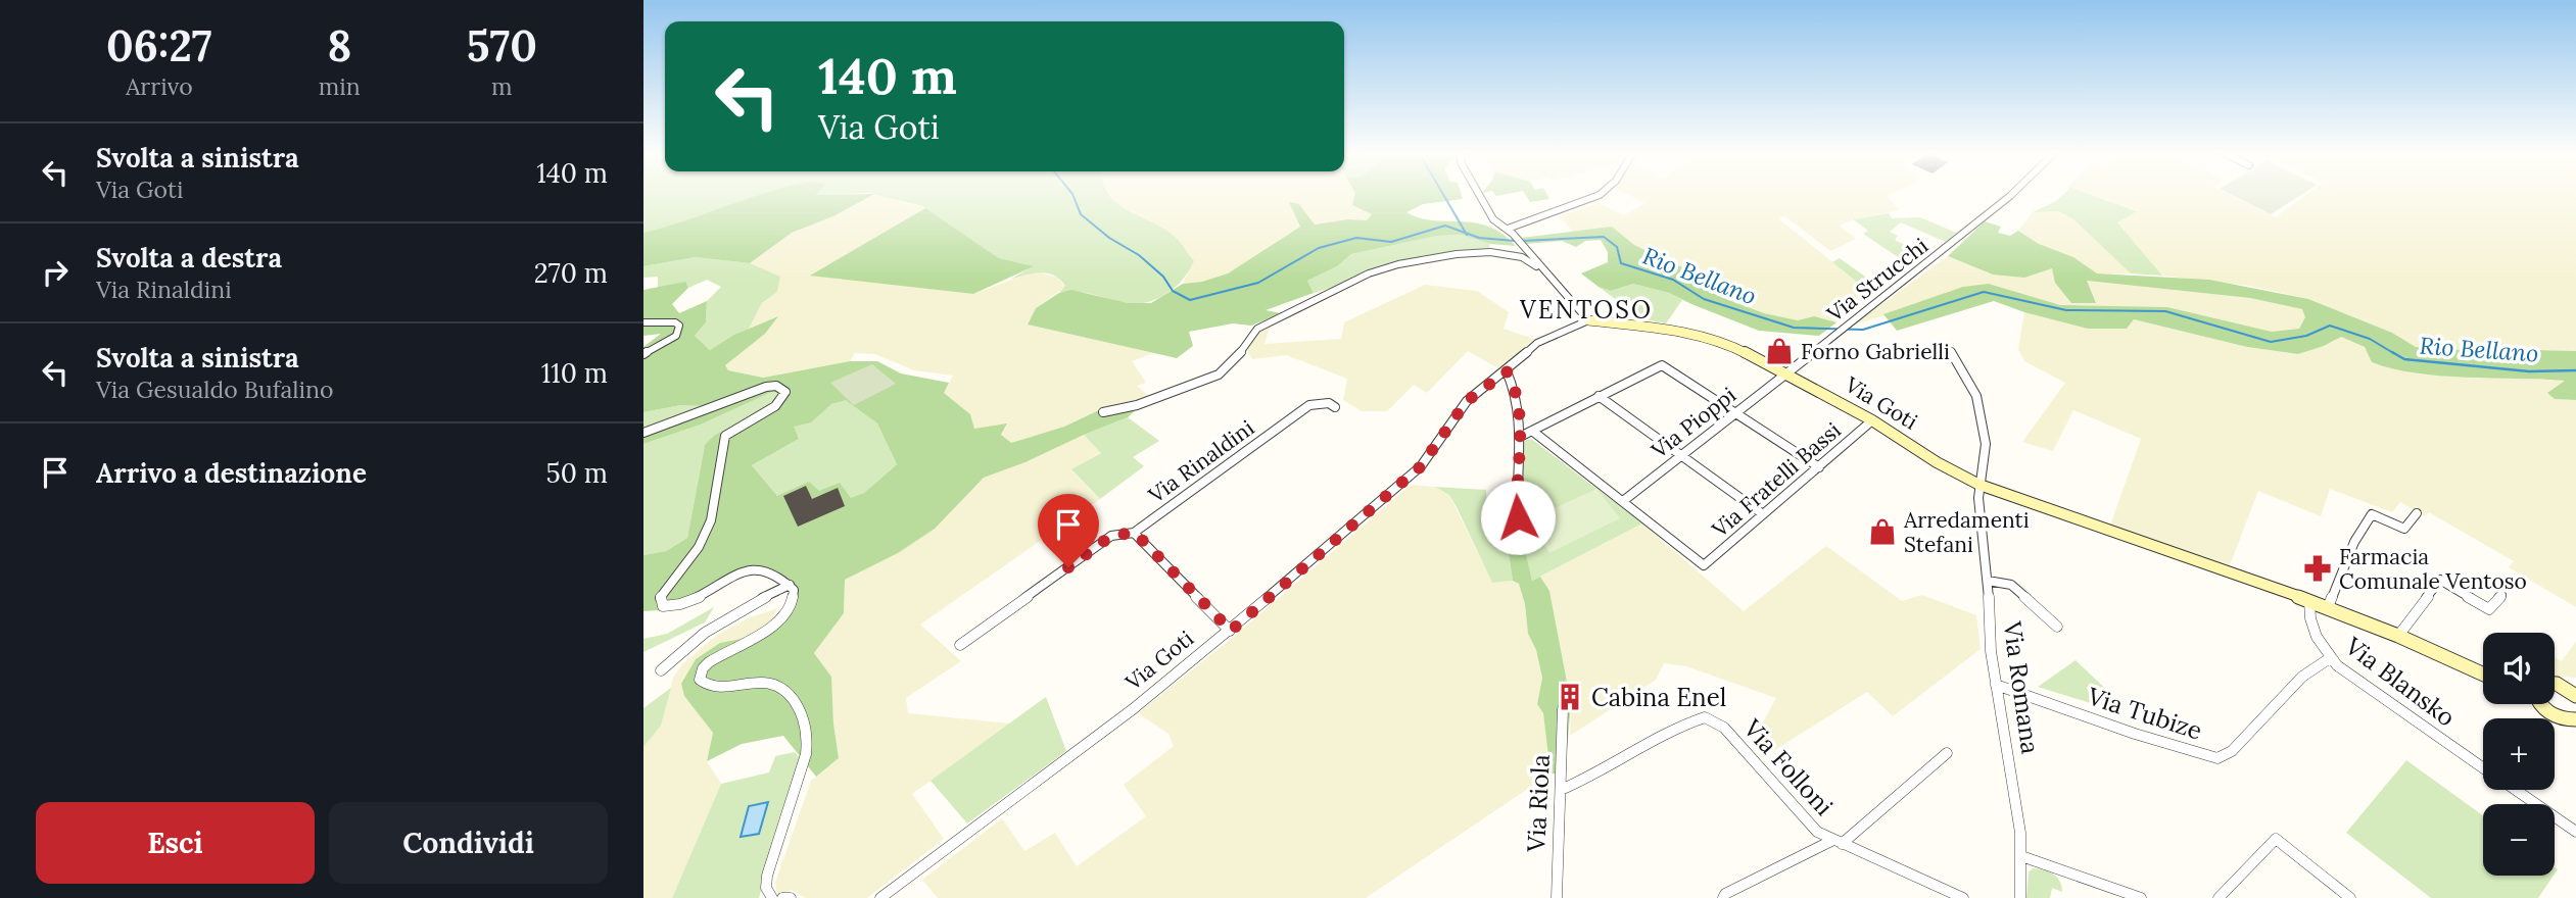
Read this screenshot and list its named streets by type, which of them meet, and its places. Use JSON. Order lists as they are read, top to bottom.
{
  "streets": {
    "street": [
      "Via Strucchi",
      "Via Goti",
      "Via Pioppi",
      "Via Rinaldini",
      "Via Fratelli Bassi",
      "Via Blansko",
      "Via Romana",
      "Via Tubize",
      "Via Folloni",
      "Via Riola"
    ]
  },
  "crossings": [
    ["Via Strucchi", "Via Goti"],
    ["Via Strucchi", "Via Pioppi"],
    ["Via Goti", "Via Pioppi"],
    ["Via Goti", "Via Fratelli Bassi"],
    ["Via Goti", "Via Blansko"],
    ["Via Goti", "Via Romana"],
    ["Via Pioppi", "Via Fratelli Bassi"],
    ["Via Blansko", "Via Tubize"],
    ["Via Romana", "Via Tubize"],
    ["Via Folloni", "Via Riola"]
  ],
  "districts": ["VENTOSO"],
  "water": ["Rio Bellano"],
  "places": {
    "shop": ["Forno Gabrielli", "Arredamenti Stefani"],
    "pharmacy": ["Farmacia Comunale Ventoso"],
    "building": ["Cabina Enel"]
  },
  "page": {
    "eta": [
      "06:27",
      "Arrivo",
      "8",
      "min",
      "570",
      "m"
    ],
    "turn": ["140 m", "Via Goti"],
    "list": [
      {
        "name": "Svolta a sinistra",
        "note": "Via Goti",
        "value": "140 m"
      },
      {
        "name": "Svolta a destra",
        "note": "Via Rinaldini",
        "value": "270 m"
      },
      {
        "name": "Svolta a sinistra",
        "note": "Via Gesualdo Bufalino",
        "value": "110 m"
      },
      {
        "name": "Arrivo a destinazione",
        "value": "50 m"
      }
    ],
    "map_buttons": ["+", "−"],
    "buttons": ["Esci", "Condividi"]
  }
}
